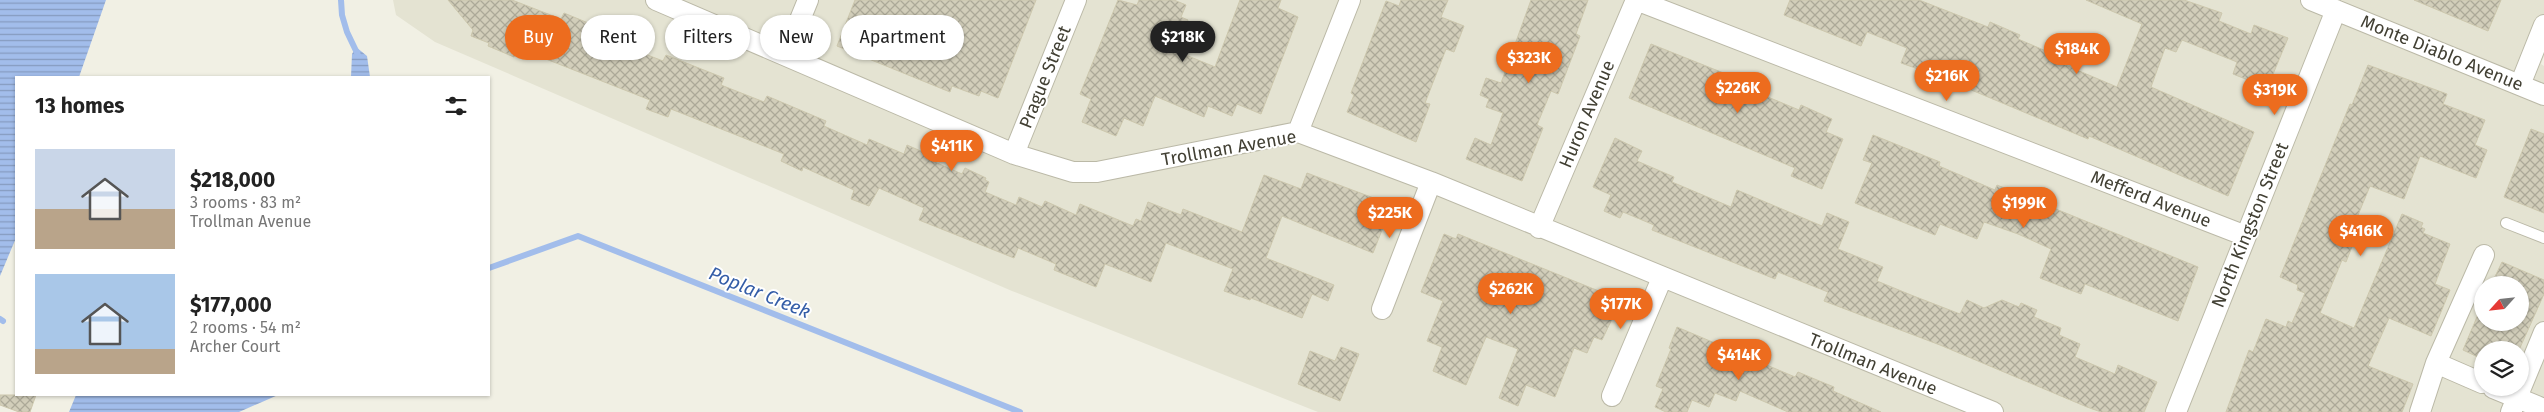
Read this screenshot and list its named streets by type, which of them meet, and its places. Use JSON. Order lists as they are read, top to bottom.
{
  "streets": {
    "street": [
      "Monte Diablo Avenue",
      "Prague Street",
      "Huron Avenue",
      "Trollman Avenue",
      "Mefferd Avenue",
      "North Kingston Street"
    ]
  },
  "crossings": [
    ["Monte Diablo Avenue", "North Kingston Street"],
    ["Prague Street", "Trollman Avenue"],
    ["Huron Avenue", "Trollman Avenue"],
    ["Huron Avenue", "Mefferd Avenue"],
    ["Mefferd Avenue", "North Kingston Street"]
  ],
  "water": ["Poplar Creek"],
  "north": "bottom left",
  "page": {
    "chip": [
      "Buy",
      "Rent",
      "Filters",
      "New",
      "Apartment"
    ],
    "price": [
      "$218K",
      "$184K",
      "$323K",
      "$216K",
      "$226K",
      "$319K",
      "$411K",
      "$199K",
      "$225K",
      "$416K",
      "$262K",
      "$177K",
      "$414K"
    ],
    "heading": "13 homes",
    "list": [
      {
        "name": "$218,000",
        "note": "3 rooms · 83 m² · Trollman Avenue"
      },
      {
        "name": "$177,000",
        "note": "2 rooms · 54 m² · Archer Court"
      }
    ]
  }
}
